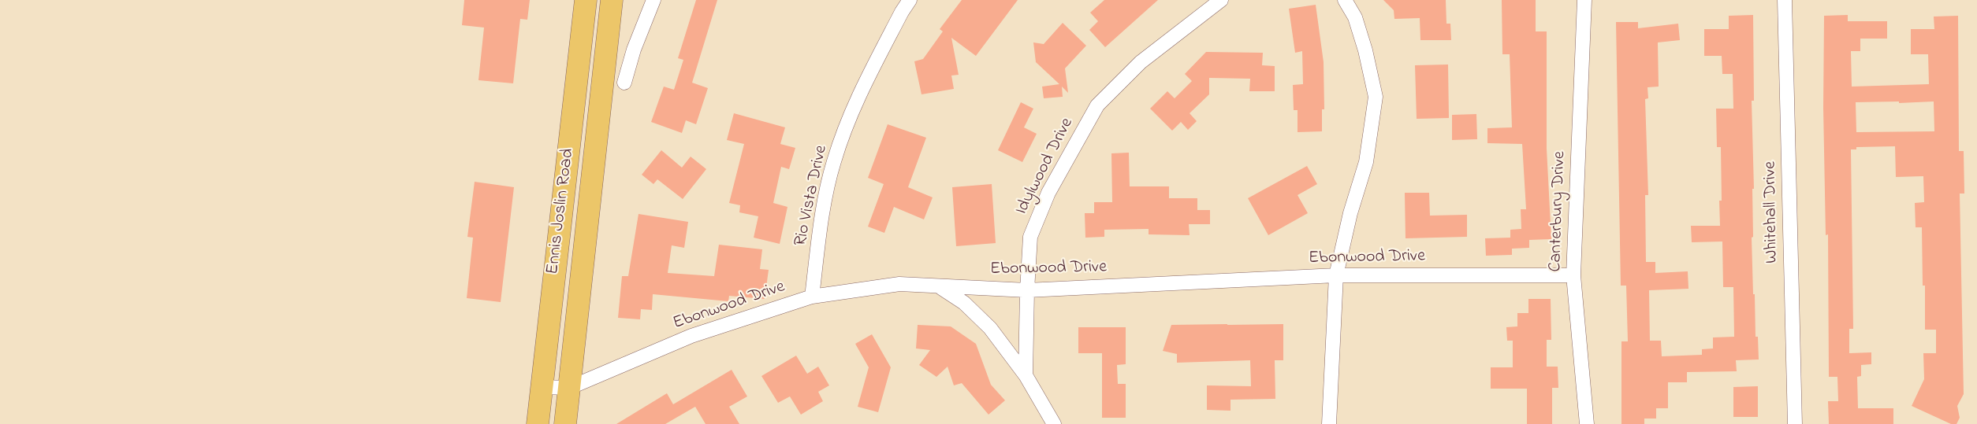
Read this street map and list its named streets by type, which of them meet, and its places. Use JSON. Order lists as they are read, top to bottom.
{
  "streets": {
    "main road": ["Ennis Joslin Road"],
    "street": [
      "Idylwood Drive",
      "Rio Vista Drive",
      "Canterbury Drive",
      "Whitehall Drive",
      "Ebonwood Drive"
    ]
  },
  "crossings": [
    ["Idylwood Drive", "Ebonwood Drive"],
    ["Rio Vista Drive", "Ebonwood Drive"],
    ["Ennis Joslin Road", "Ebonwood Drive"],
    ["Canterbury Drive", "Ebonwood Drive"]
  ]
}
